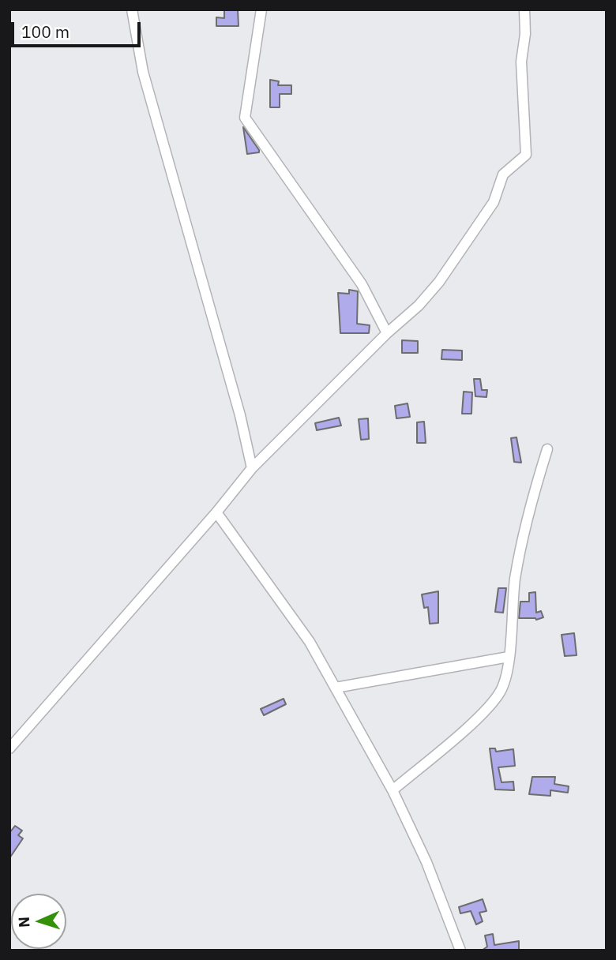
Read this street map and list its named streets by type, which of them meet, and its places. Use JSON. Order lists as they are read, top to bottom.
{
  "scale_bar": "100 m",
  "north": "left"
}
